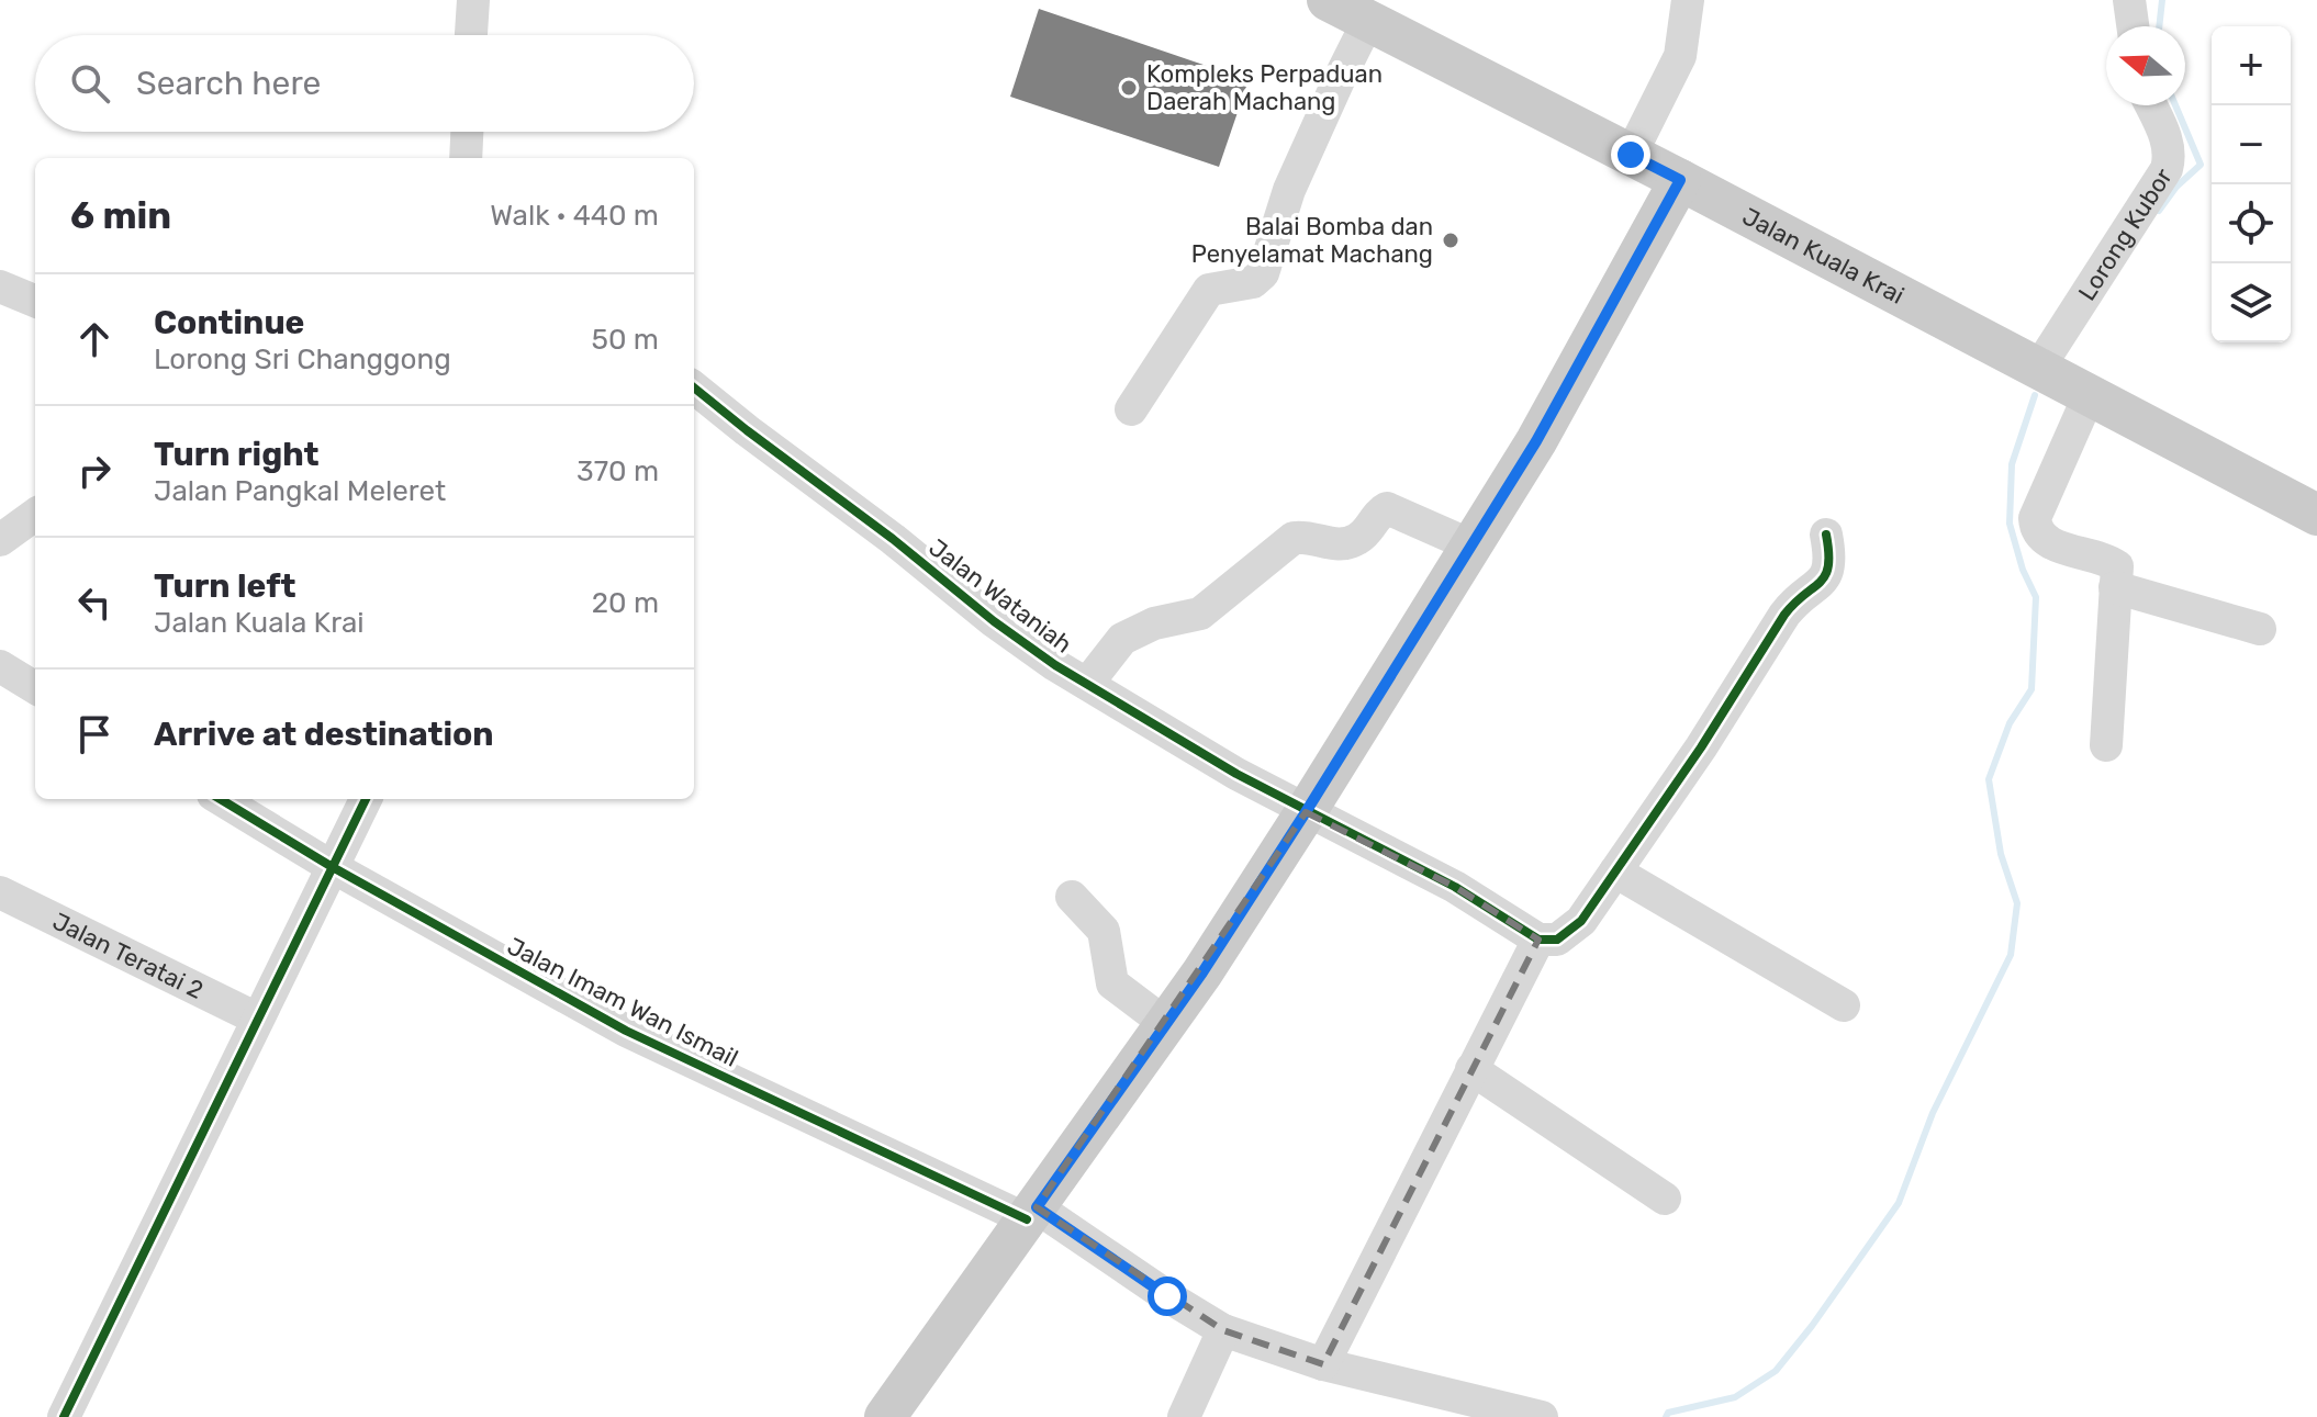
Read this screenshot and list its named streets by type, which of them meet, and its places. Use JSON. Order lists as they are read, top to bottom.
{
  "streets": {
    "main road": ["Jalan Kuala Krai"],
    "street": [
      "Lorong Kubor",
      "Jalan Wataniah",
      "Jalan Teratai 2",
      "Jalan Imam Wan Ismail"
    ]
  },
  "crossings": [
    ["Lorong Kubor", "Jalan Kuala Krai"]
  ],
  "places": ["Kompleks Perpaduan Daerah Machang", "Balai Bomba dan Penyelamat Machang"],
  "north": "left",
  "page": {
    "map_buttons": ["+", "−"],
    "search": "Search here",
    "heading": ["6 min", "Walk · 440 m"],
    "list": [
      ["Continue", "Lorong Sri Changgong", "50 m"],
      ["Turn right", "Jalan Pangkal Meleret", "370 m"],
      ["Turn left", "Jalan Kuala Krai", "20 m"],
      "Arrive at destination"
    ]
  }
}
